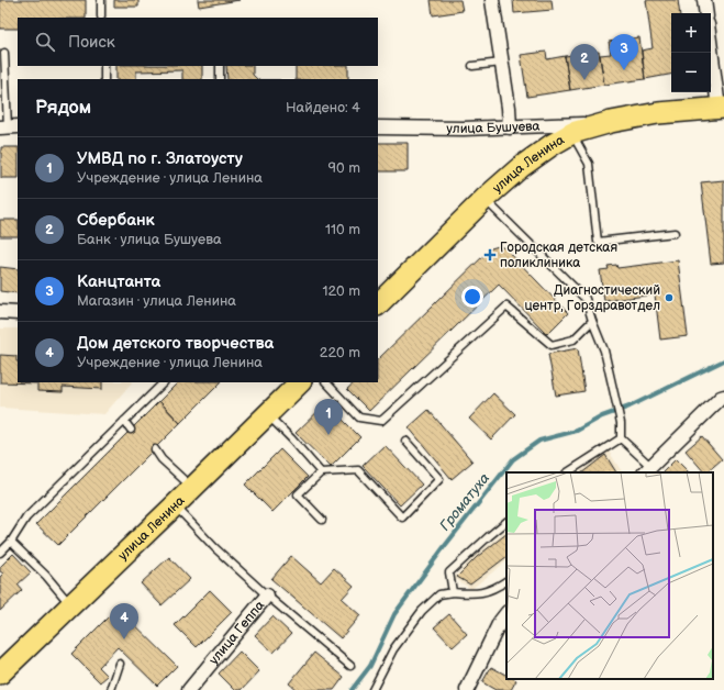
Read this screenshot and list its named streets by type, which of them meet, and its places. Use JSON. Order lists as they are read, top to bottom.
{
  "streets": {
    "main road": ["улица Ленина"],
    "street": ["улица Бушуева", "улица Геппа"]
  },
  "crossings": [
    ["улица Бушуева", "улица Ленина"]
  ],
  "water": ["Громатуха"],
  "places": {
    "health": ["Городская детская поликлиника"],
    "other": ["Диагностический центр, Горздравотдел"]
  },
  "page": {
    "map_buttons": ["+", "−"],
    "search": "Поиск",
    "pins": [
      "3",
      "2",
      "1",
      "4"
    ],
    "heading": ["Рядом", "Найдено: 4"],
    "list": [
      {
        "mark": "1",
        "name": "УМВД по г. Златоусту",
        "note": "Учреждение · улица Ленина",
        "value": "90 m"
      },
      {
        "mark": "2",
        "name": "Сбербанк",
        "note": "Банк · улица Бушуева",
        "value": "110 m"
      },
      {
        "mark": "3",
        "name": "Канцтанта",
        "note": "Магазин · улица Ленина",
        "value": "120 m"
      },
      {
        "mark": "4",
        "name": "Дом детского творчества",
        "note": "Учреждение · улица Ленина",
        "value": "220 m"
      }
    ]
  }
}
